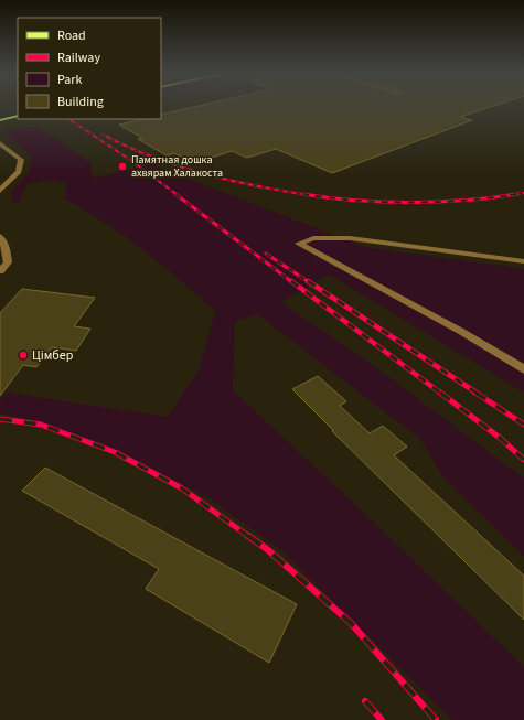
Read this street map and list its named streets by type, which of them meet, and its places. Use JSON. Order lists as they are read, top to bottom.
{
  "places": ["Памятная дошка ахвярам Халакоста", "Цімбер"],
  "legend": [
    "Road",
    "Railway",
    "Park",
    "Building"
  ]
}
